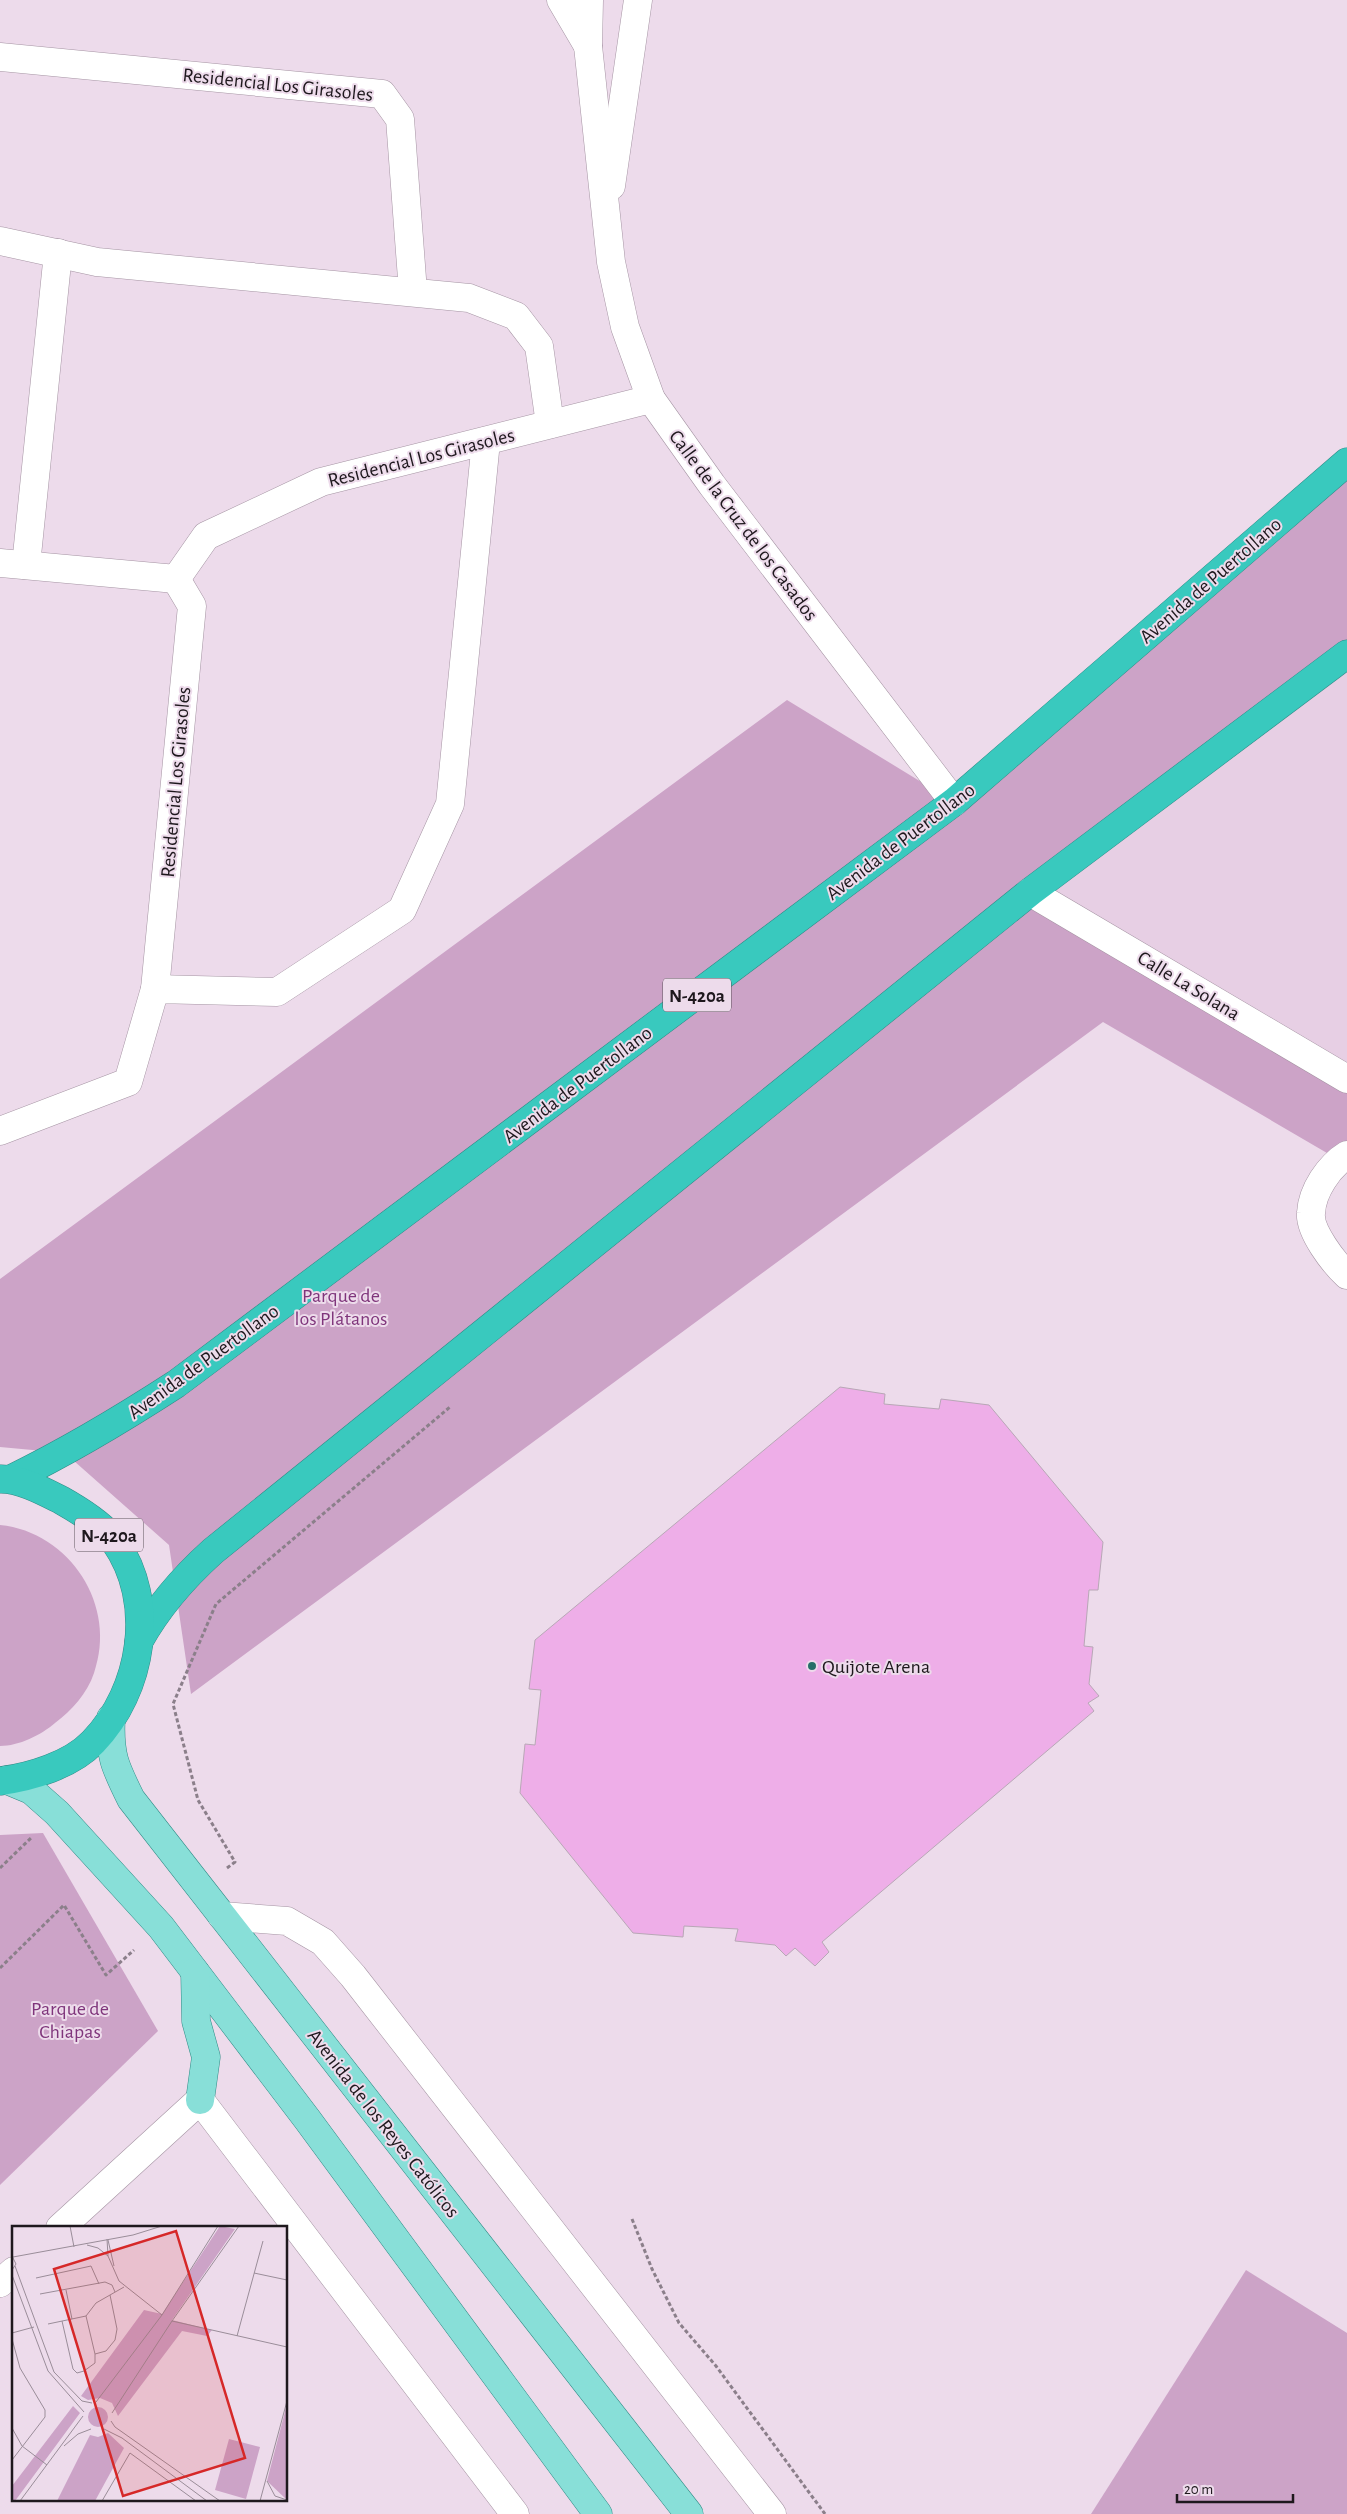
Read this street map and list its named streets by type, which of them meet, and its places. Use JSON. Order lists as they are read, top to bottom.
{
  "streets": {
    "highway": ["Avenida de Puertollano", "N-420a"],
    "main road": ["Avenida de los Reyes Católicos"],
    "street": ["Residencial Los Girasoles", "Calle de la Cruz de los Casados", "Calle La Solana"]
  },
  "crossings": [
    ["Residencial Los Girasoles", "Calle de la Cruz de los Casados"],
    ["Calle de la Cruz de los Casados", "Avenida de Puertollano"],
    ["Avenida de Puertollano", "N-420a"],
    ["Calle La Solana", "N-420a"],
    ["N-420a", "Avenida de los Reyes Católicos"]
  ],
  "parks": ["Parque de los Plátanos", "Parque de Chiapas"],
  "places": ["Quijote Arena"],
  "scale_bar": "20 m"
}
